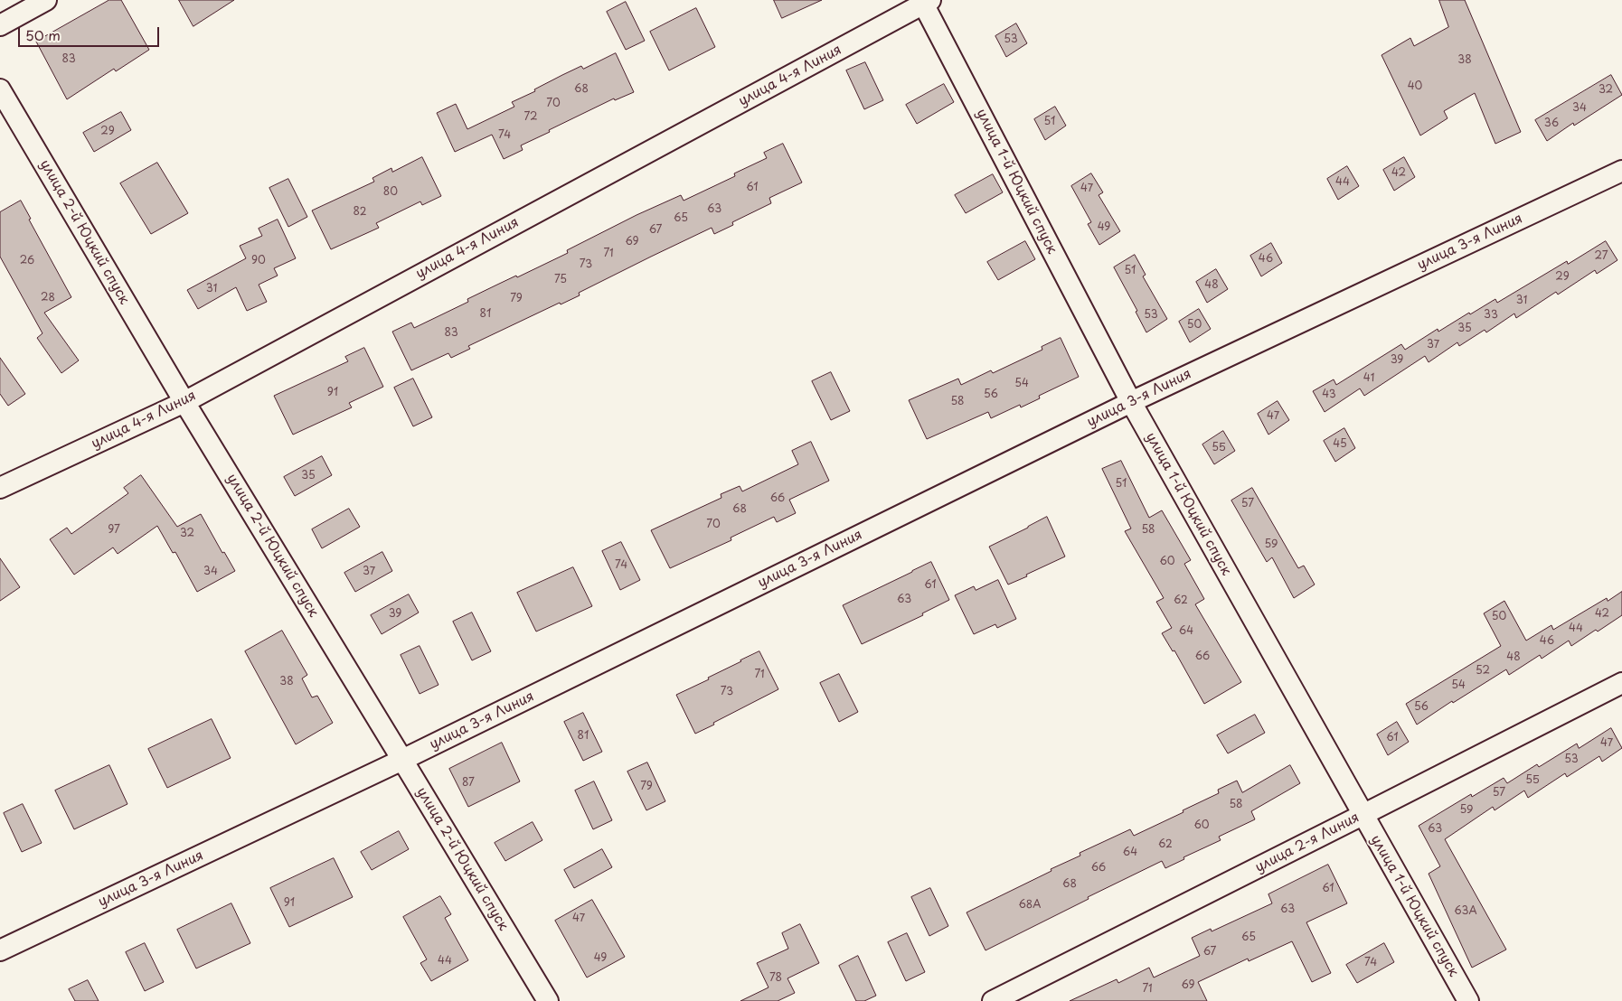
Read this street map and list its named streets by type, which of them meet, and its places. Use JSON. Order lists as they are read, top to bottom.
{
  "streets": {
    "street": [
      "улица 4-я Линия",
      "улица 1-й Юцкий спуск",
      "улица 2-й Юцкий спуск",
      "улица 3-я Линия",
      "улица 2-я Линия"
    ]
  },
  "crossings": [
    ["улица 4-я Линия", "улица 1-й Юцкий спуск"],
    ["улица 4-я Линия", "улица 2-й Юцкий спуск"],
    ["улица 1-й Юцкий спуск", "улица 3-я Линия"],
    ["улица 1-й Юцкий спуск", "улица 2-я Линия"],
    ["улица 2-й Юцкий спуск", "улица 3-я Линия"]
  ],
  "house_numbers": [
    "53",
    "83",
    "38",
    "40",
    "68",
    "32",
    "70",
    "34",
    "72",
    "51",
    "36",
    "29",
    "74",
    "42",
    "44",
    "61",
    "47",
    "80",
    "63",
    "82",
    "65",
    "49",
    "67",
    "69",
    "71",
    "27",
    "46",
    "26",
    "90",
    "73",
    "51",
    "29",
    "75",
    "48",
    "31",
    "28",
    "79",
    "31",
    "81",
    "53",
    "33",
    "50",
    "35",
    "83",
    "37",
    "39",
    "41",
    "54",
    "91",
    "56",
    "43",
    "58",
    "47",
    "45",
    "55",
    "35",
    "51",
    "66",
    "57",
    "68",
    "70",
    "97",
    "58",
    "32",
    "59",
    "60",
    "74",
    "34",
    "37",
    "61",
    "63",
    "62",
    "39",
    "42",
    "50",
    "44",
    "64",
    "46",
    "66",
    "48",
    "52",
    "71",
    "38",
    "54",
    "73",
    "56",
    "81",
    "61",
    "47",
    "53",
    "55",
    "87",
    "79",
    "57",
    "58",
    "59",
    "60",
    "63",
    "62",
    "64",
    "66",
    "68",
    "61",
    "91",
    "68А",
    "63",
    "63А",
    "47",
    "65",
    "67",
    "49",
    "44",
    "74",
    "78",
    "69",
    "71"
  ],
  "scale_bar": "50 m"
}
